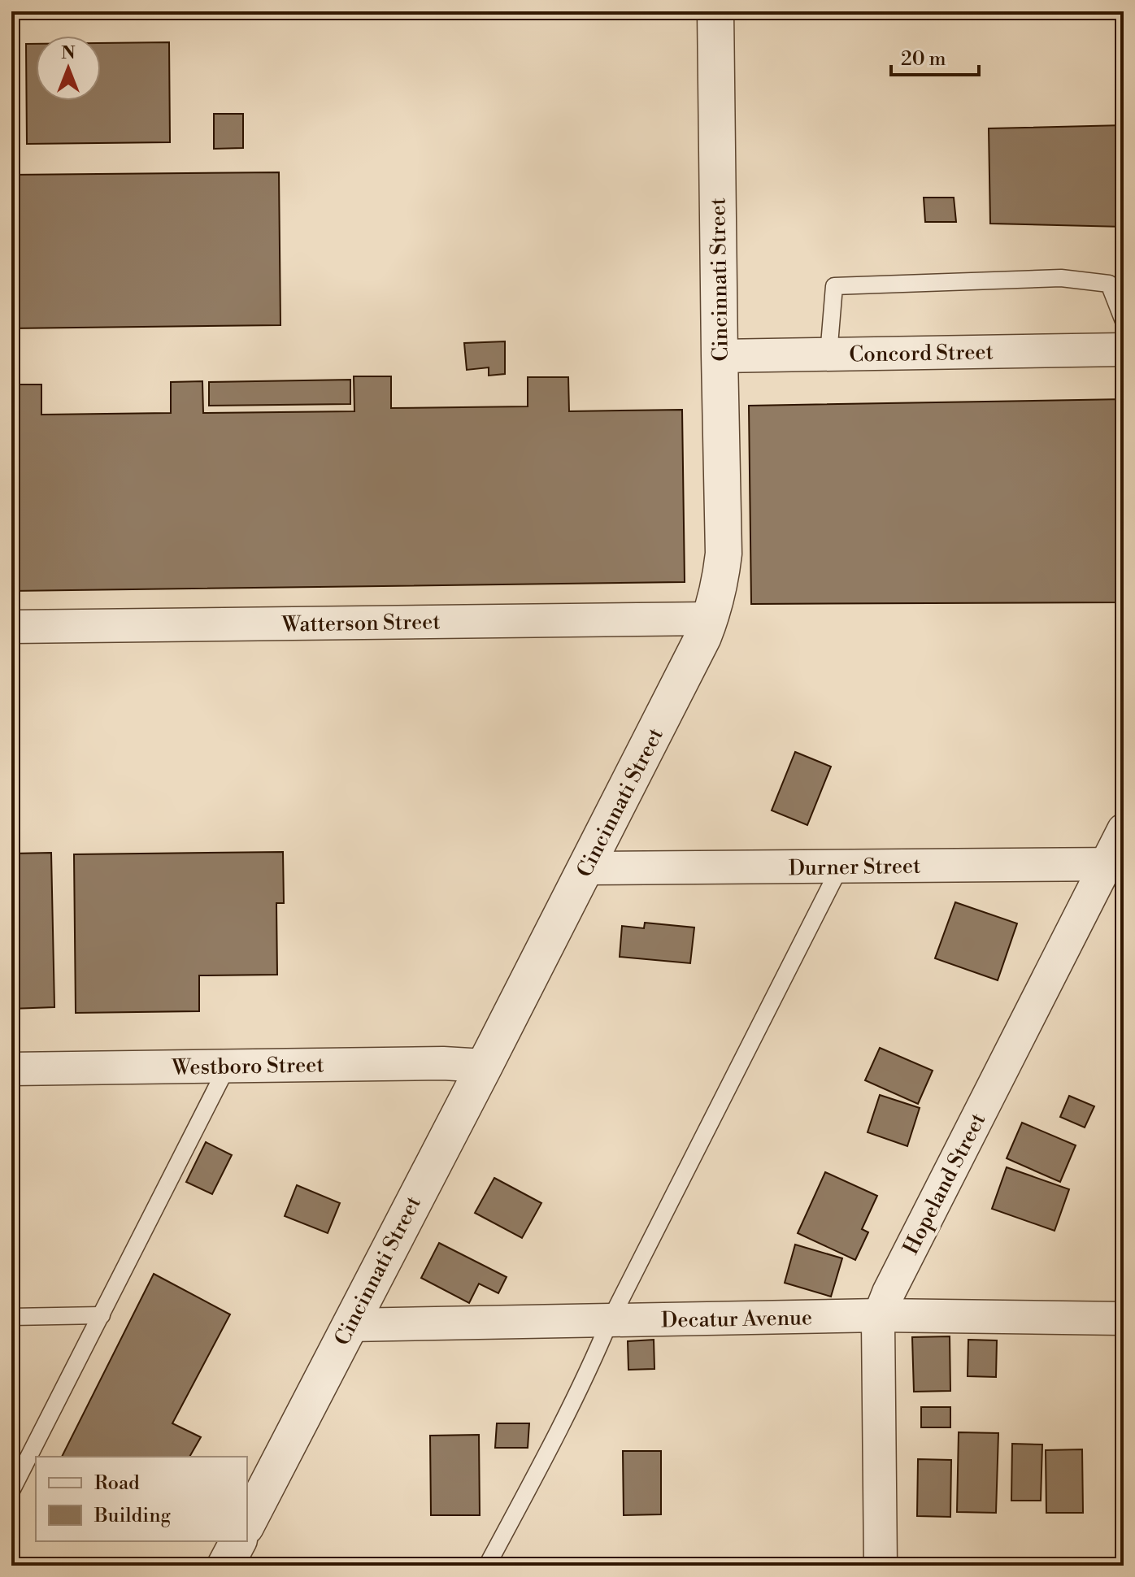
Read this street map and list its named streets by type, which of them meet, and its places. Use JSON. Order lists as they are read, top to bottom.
{
  "streets": {
    "street": [
      "Cincinnati Street",
      "Concord Street",
      "Watterson Street",
      "Durner Street",
      "Westboro Street",
      "Hopeland Street",
      "Decatur Avenue"
    ]
  },
  "crossings": [
    ["Cincinnati Street", "Concord Street"],
    ["Cincinnati Street", "Watterson Street"],
    ["Cincinnati Street", "Durner Street"],
    ["Cincinnati Street", "Westboro Street"],
    ["Cincinnati Street", "Decatur Avenue"],
    ["Durner Street", "Hopeland Street"],
    ["Hopeland Street", "Decatur Avenue"]
  ],
  "legend": ["Road", "Building"],
  "scale_bar": "20 m",
  "north": "top"
}
